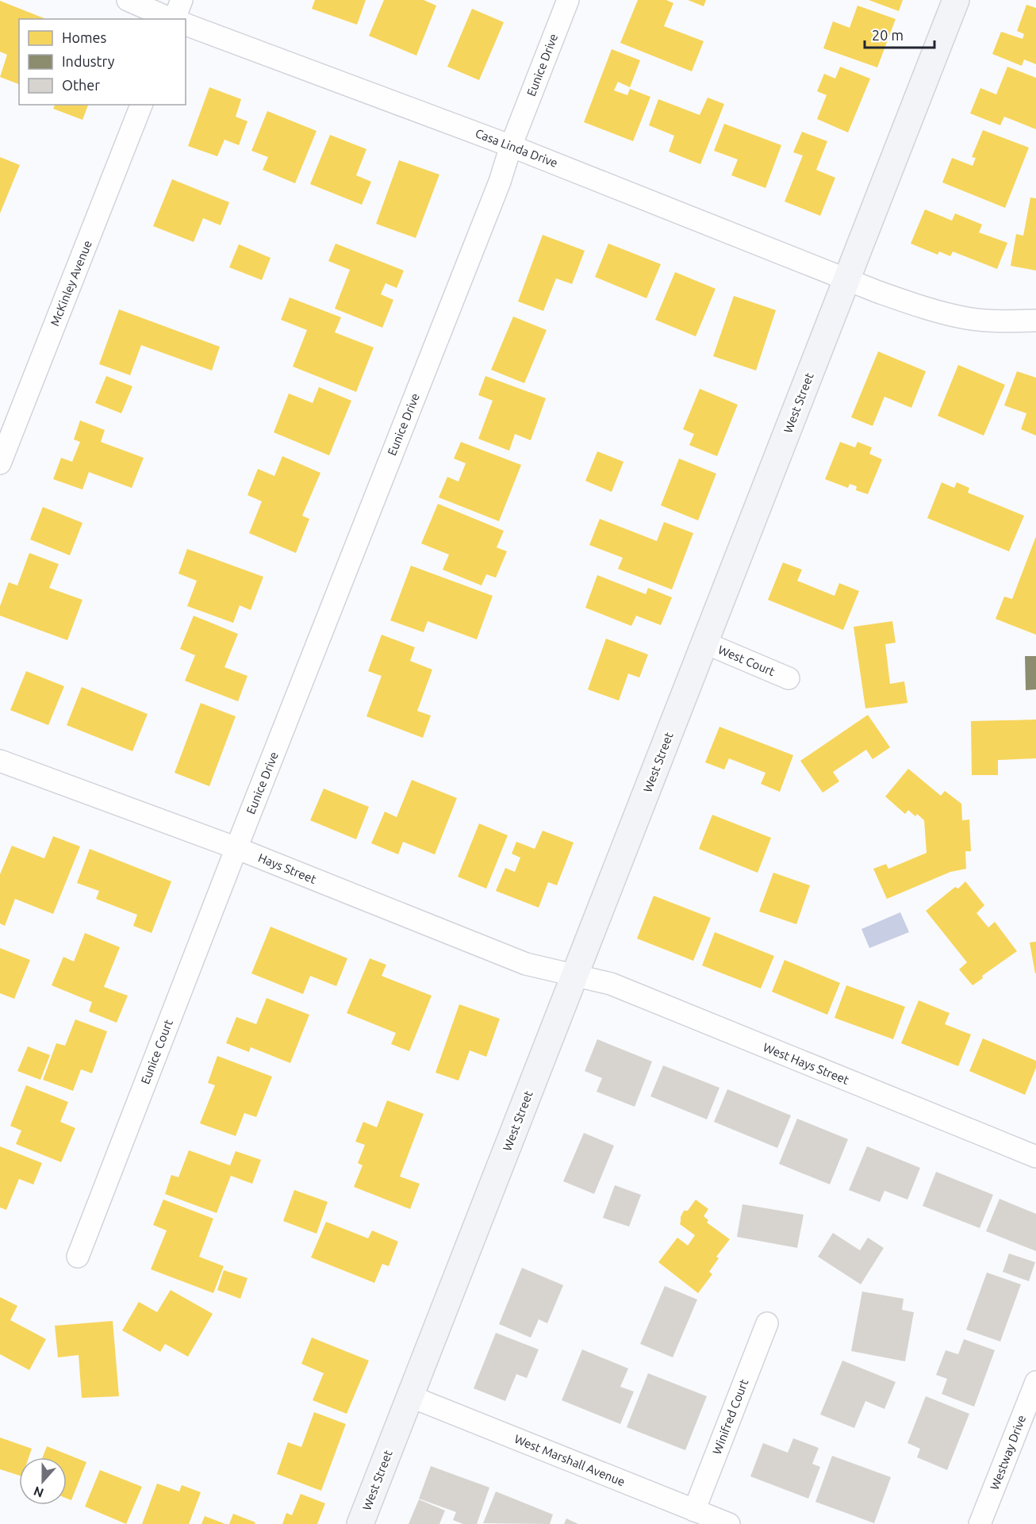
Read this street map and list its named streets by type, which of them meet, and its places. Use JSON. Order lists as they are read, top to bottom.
{
  "streets": {
    "main road": ["West Street"],
    "street": [
      "Eunice Drive",
      "Casa Linda Drive",
      "McKinley Avenue",
      "West Court",
      "Hays Street",
      "Eunice Court",
      "West Hays Street",
      "Winifred Court",
      "Westway Drive",
      "West Marshall Avenue"
    ]
  },
  "crossings": [
    ["Eunice Drive", "Casa Linda Drive"],
    ["Eunice Drive", "Hays Street"],
    ["Eunice Drive", "Eunice Court"],
    ["Casa Linda Drive", "West Street"],
    ["West Street", "West Court"],
    ["West Street", "Hays Street"],
    ["West Street", "West Hays Street"],
    ["West Street", "West Marshall Avenue"],
    ["Hays Street", "Eunice Court"],
    ["Hays Street", "West Hays Street"],
    ["Winifred Court", "West Marshall Avenue"]
  ],
  "legend": ["Homes", "Industry", "Other"],
  "scale_bar": "20 m",
  "north": "bottom"
}
